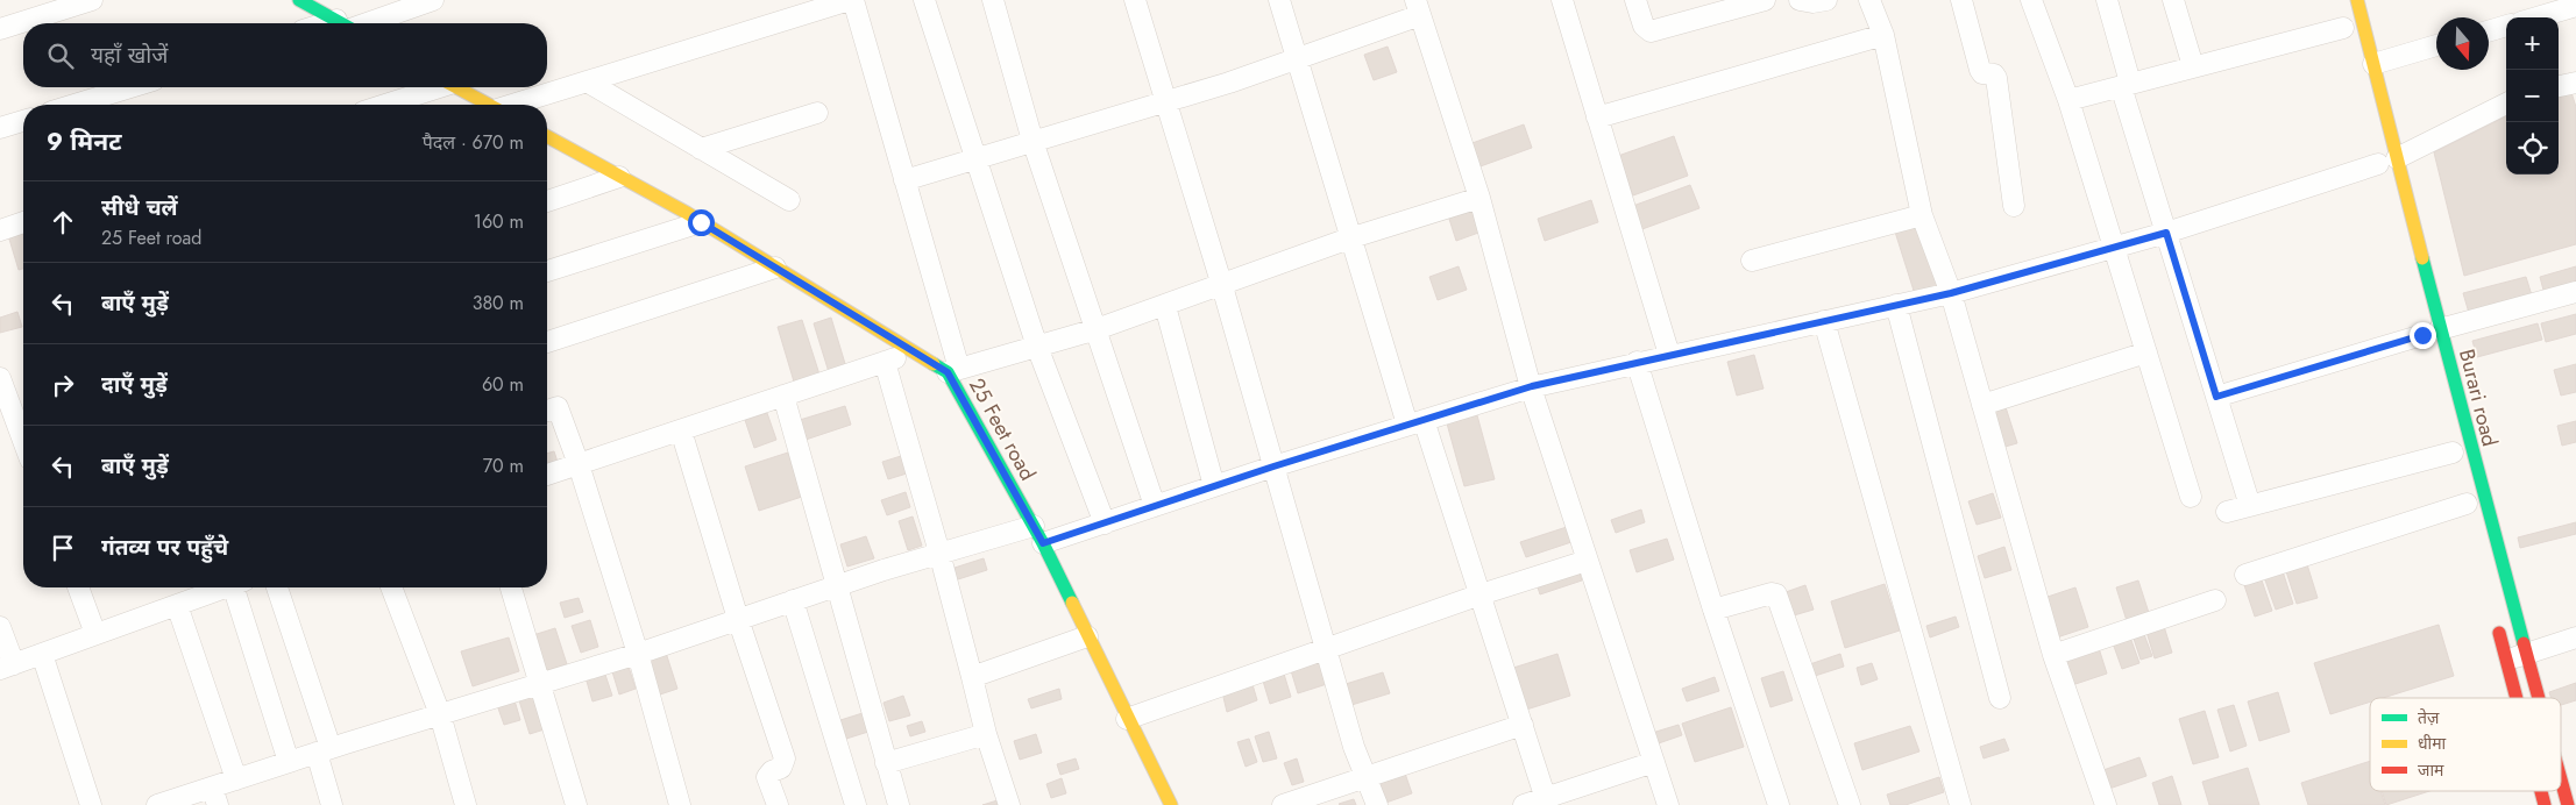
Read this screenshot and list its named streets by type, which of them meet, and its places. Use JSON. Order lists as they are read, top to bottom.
{
  "streets": {
    "street": ["Burari road", "25 Feet road"]
  },
  "legend": ["तेज़", "धीमा", "जाम"],
  "north": "bottom",
  "page": {
    "map_buttons": ["+", "−"],
    "search": "यहाँ खोजें",
    "heading": ["9 मिनट", "पैदल · 670 m"],
    "list": [
      ["सीधे चलें", "25 Feet road", "160 m"],
      ["बाएँ मुड़ें", "380 m"],
      ["दाएँ मुड़ें", "60 m"],
      ["बाएँ मुड़ें", "70 m"],
      "गंतव्य पर पहुँचे"
    ]
  }
}
